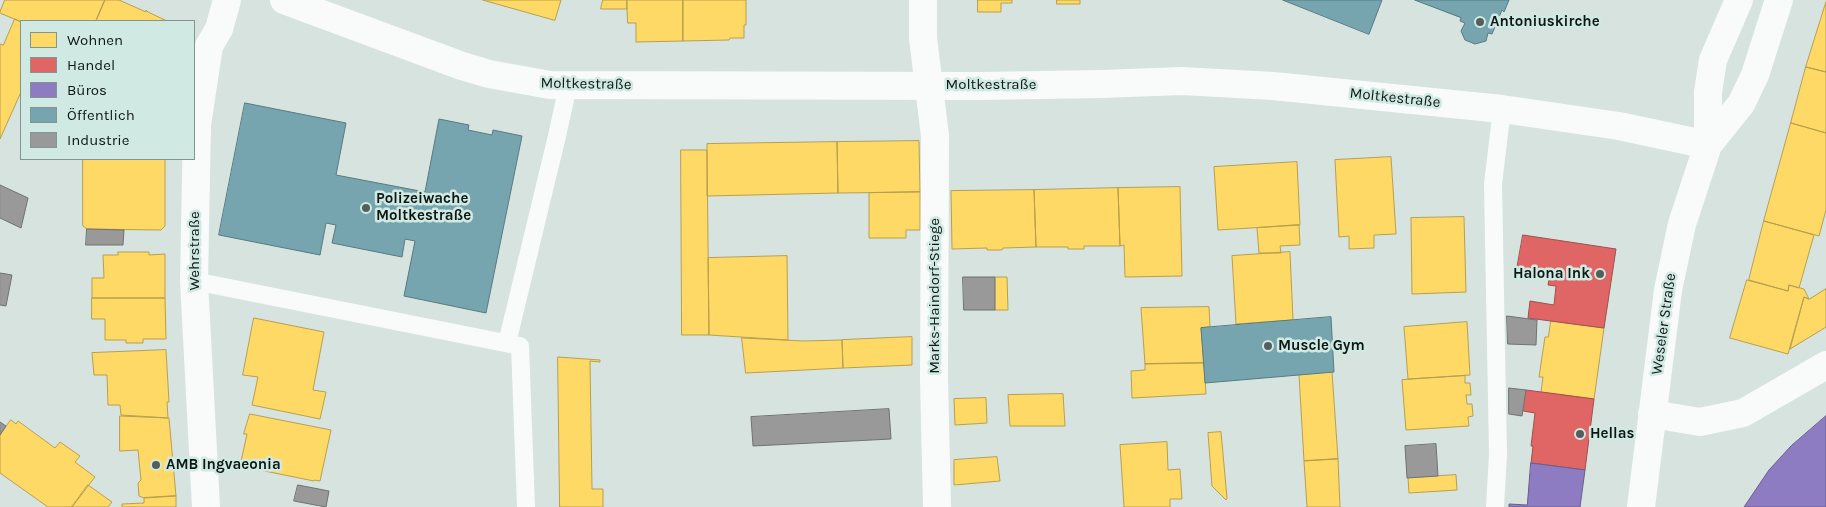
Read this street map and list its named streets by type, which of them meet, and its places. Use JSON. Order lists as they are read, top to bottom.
{
  "streets": {
    "main road": [
      "Moltkestraße",
      "Wehrstraße",
      "Marks-Haindorf-Stiege",
      "Weseler Straße"
    ]
  },
  "crossings": [
    ["Moltkestraße", "Marks-Haindorf-Stiege"],
    ["Moltkestraße", "Weseler Straße"]
  ],
  "places": [
    "Antoniuskirche",
    "Polizeiwache Moltkestraße",
    "Halona Ink",
    "Muscle Gym",
    "Hellas",
    "AMB Ingvaeonia"
  ],
  "legend": [
    "Wohnen",
    "Handel",
    "Büros",
    "Öffentlich",
    "Industrie"
  ]
}
